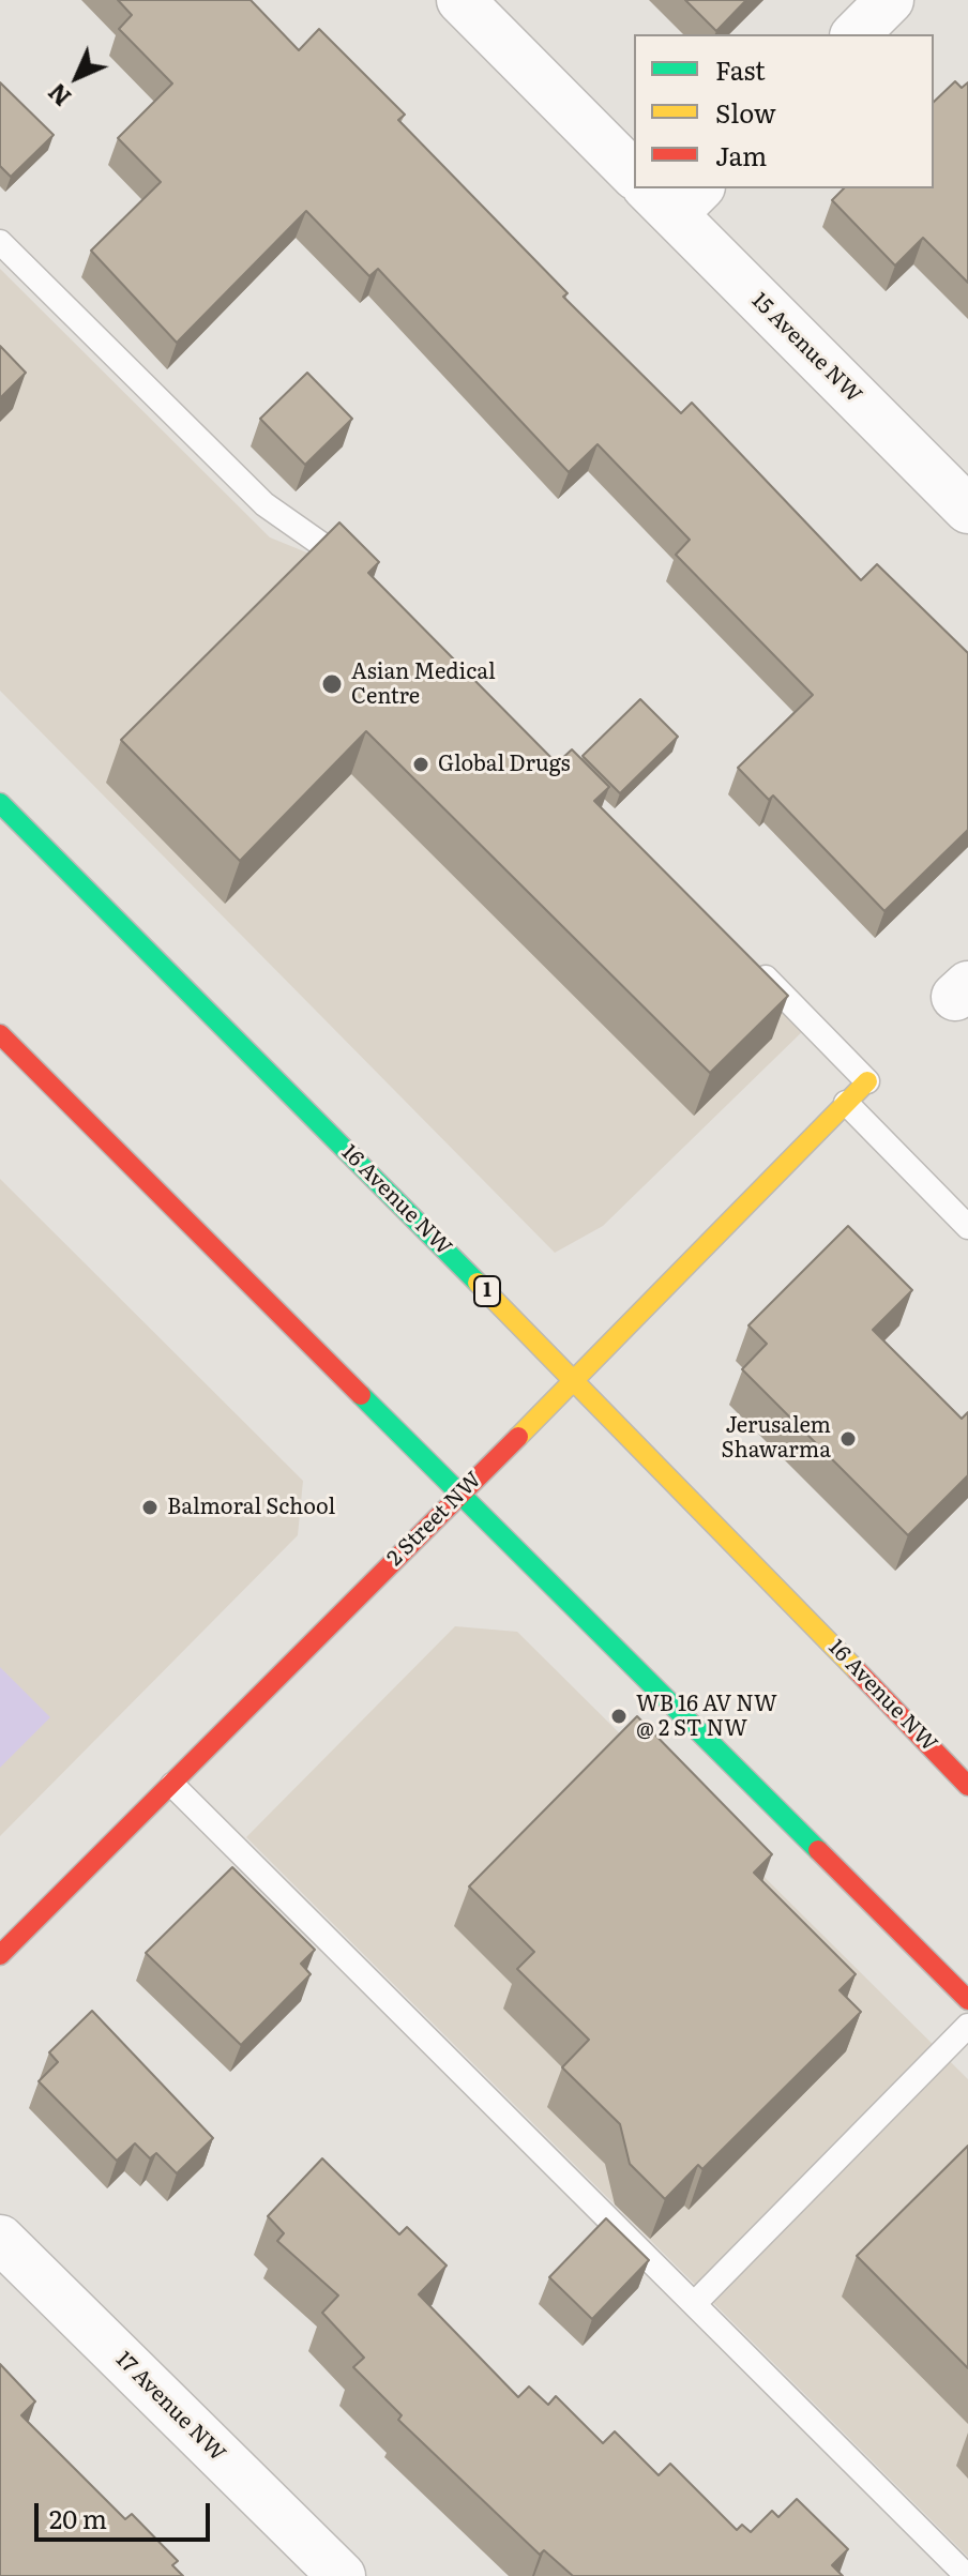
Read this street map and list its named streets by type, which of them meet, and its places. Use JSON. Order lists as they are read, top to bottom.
{
  "streets": {
    "main road": ["16 Avenue NW", "1", "2 Street NW"],
    "street": ["15 Avenue NW", "17 Avenue NW"]
  },
  "crossings": [
    ["16 Avenue NW", "2 Street NW"]
  ],
  "places": [
    "Asian Medical Centre",
    "Global Drugs",
    "Jerusalem Shawarma",
    "Balmoral School",
    "WB 16 AV NW @ 2 ST NW"
  ],
  "legend": ["Fast", "Slow", "Jam"],
  "scale_bar": "20 m",
  "north": "bottom left"
}
